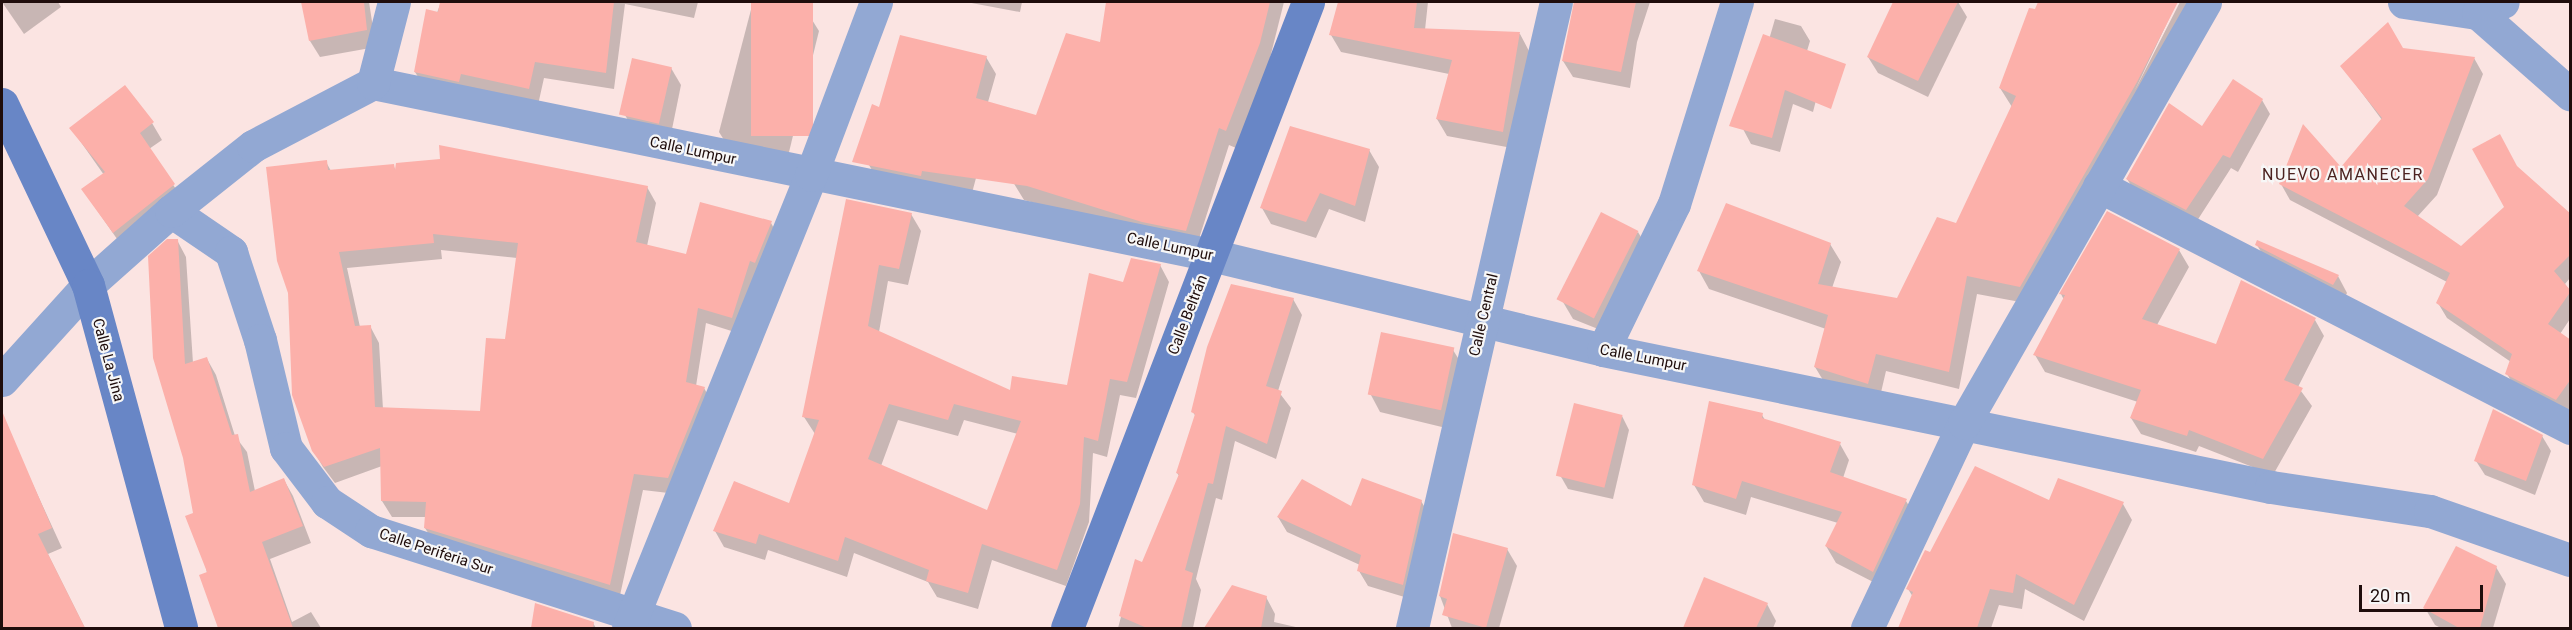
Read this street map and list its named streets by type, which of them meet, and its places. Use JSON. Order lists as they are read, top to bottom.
{
  "streets": {
    "main road": ["Calle Beltrán", "Calle La Jina"],
    "street": ["Calle Lumpur", "Calle Central", "Calle Periferia Sur"]
  },
  "crossings": [
    ["Calle Lumpur", "Calle Beltrán"],
    ["Calle Lumpur", "Calle Central"]
  ],
  "districts": ["NUEVO AMANECER"],
  "scale_bar": "20 m"
}
